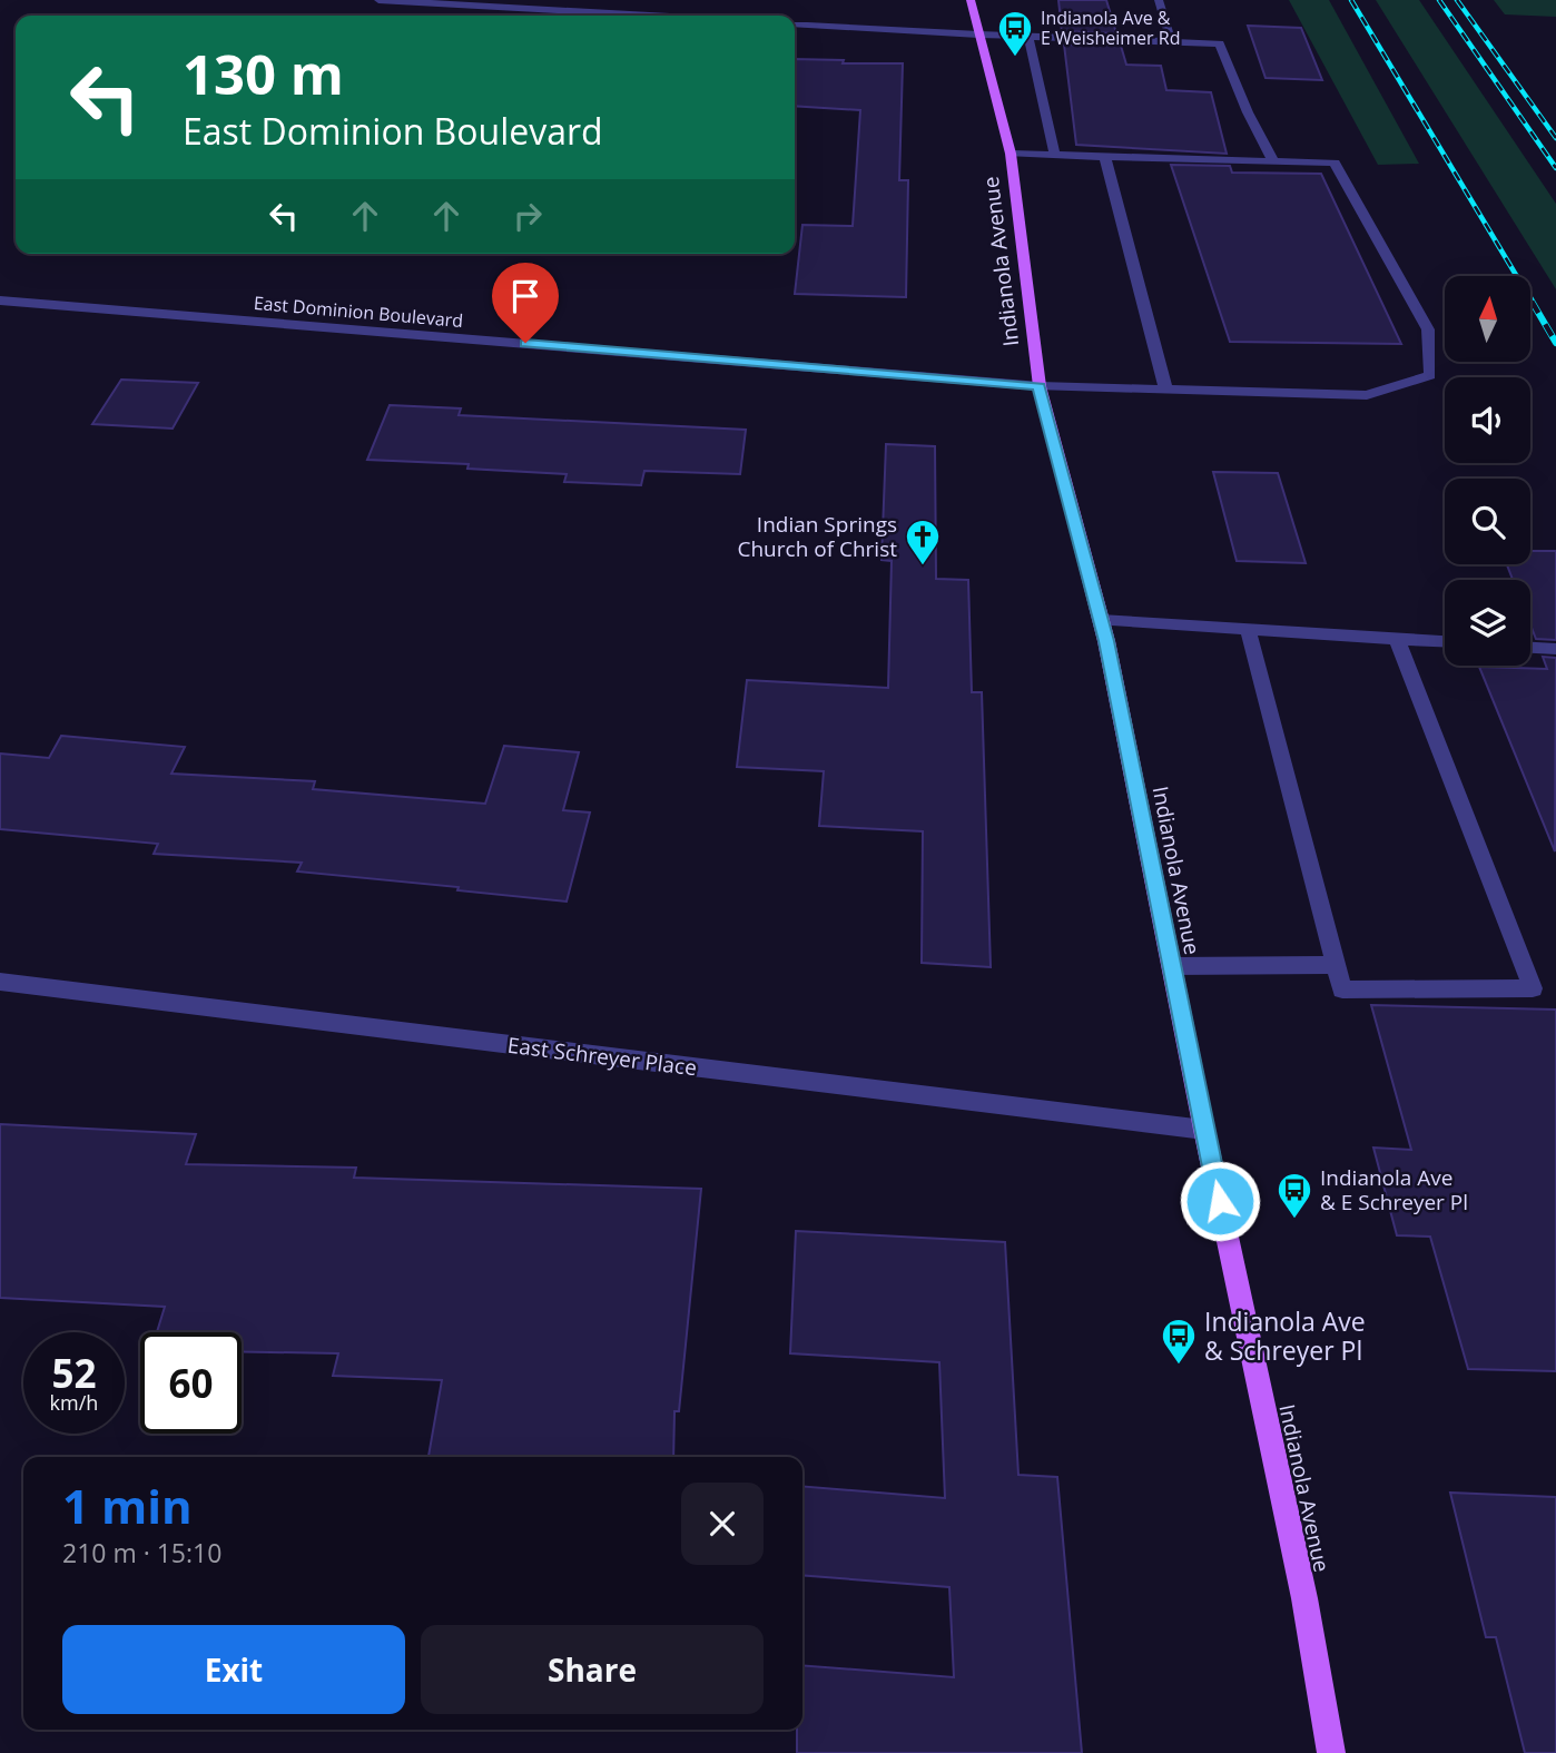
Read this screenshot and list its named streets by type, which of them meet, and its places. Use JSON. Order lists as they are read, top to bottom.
{
  "streets": {
    "main road": ["Indianola Avenue"],
    "street": ["East Dominion Boulevard", "East Schreyer Place"]
  },
  "crossings": [
    ["Indianola Avenue", "East Dominion Boulevard"],
    ["Indianola Avenue", "East Schreyer Place"]
  ],
  "places": {
    "bus stop": ["Indianola Ave & E Weisheimer Rd", "Indianola Ave & E Schreyer Pl", "Indianola Ave & Schreyer Pl"],
    "church": ["Indian Springs Church of Christ"]
  },
  "north": "top",
  "page": {
    "turn": ["130 m", "East Dominion Boulevard"],
    "speed": "52 km/h",
    "limit": "60",
    "heading": ["1 min", "210 m · 15:10"],
    "buttons": ["Exit", "Share"]
  }
}
